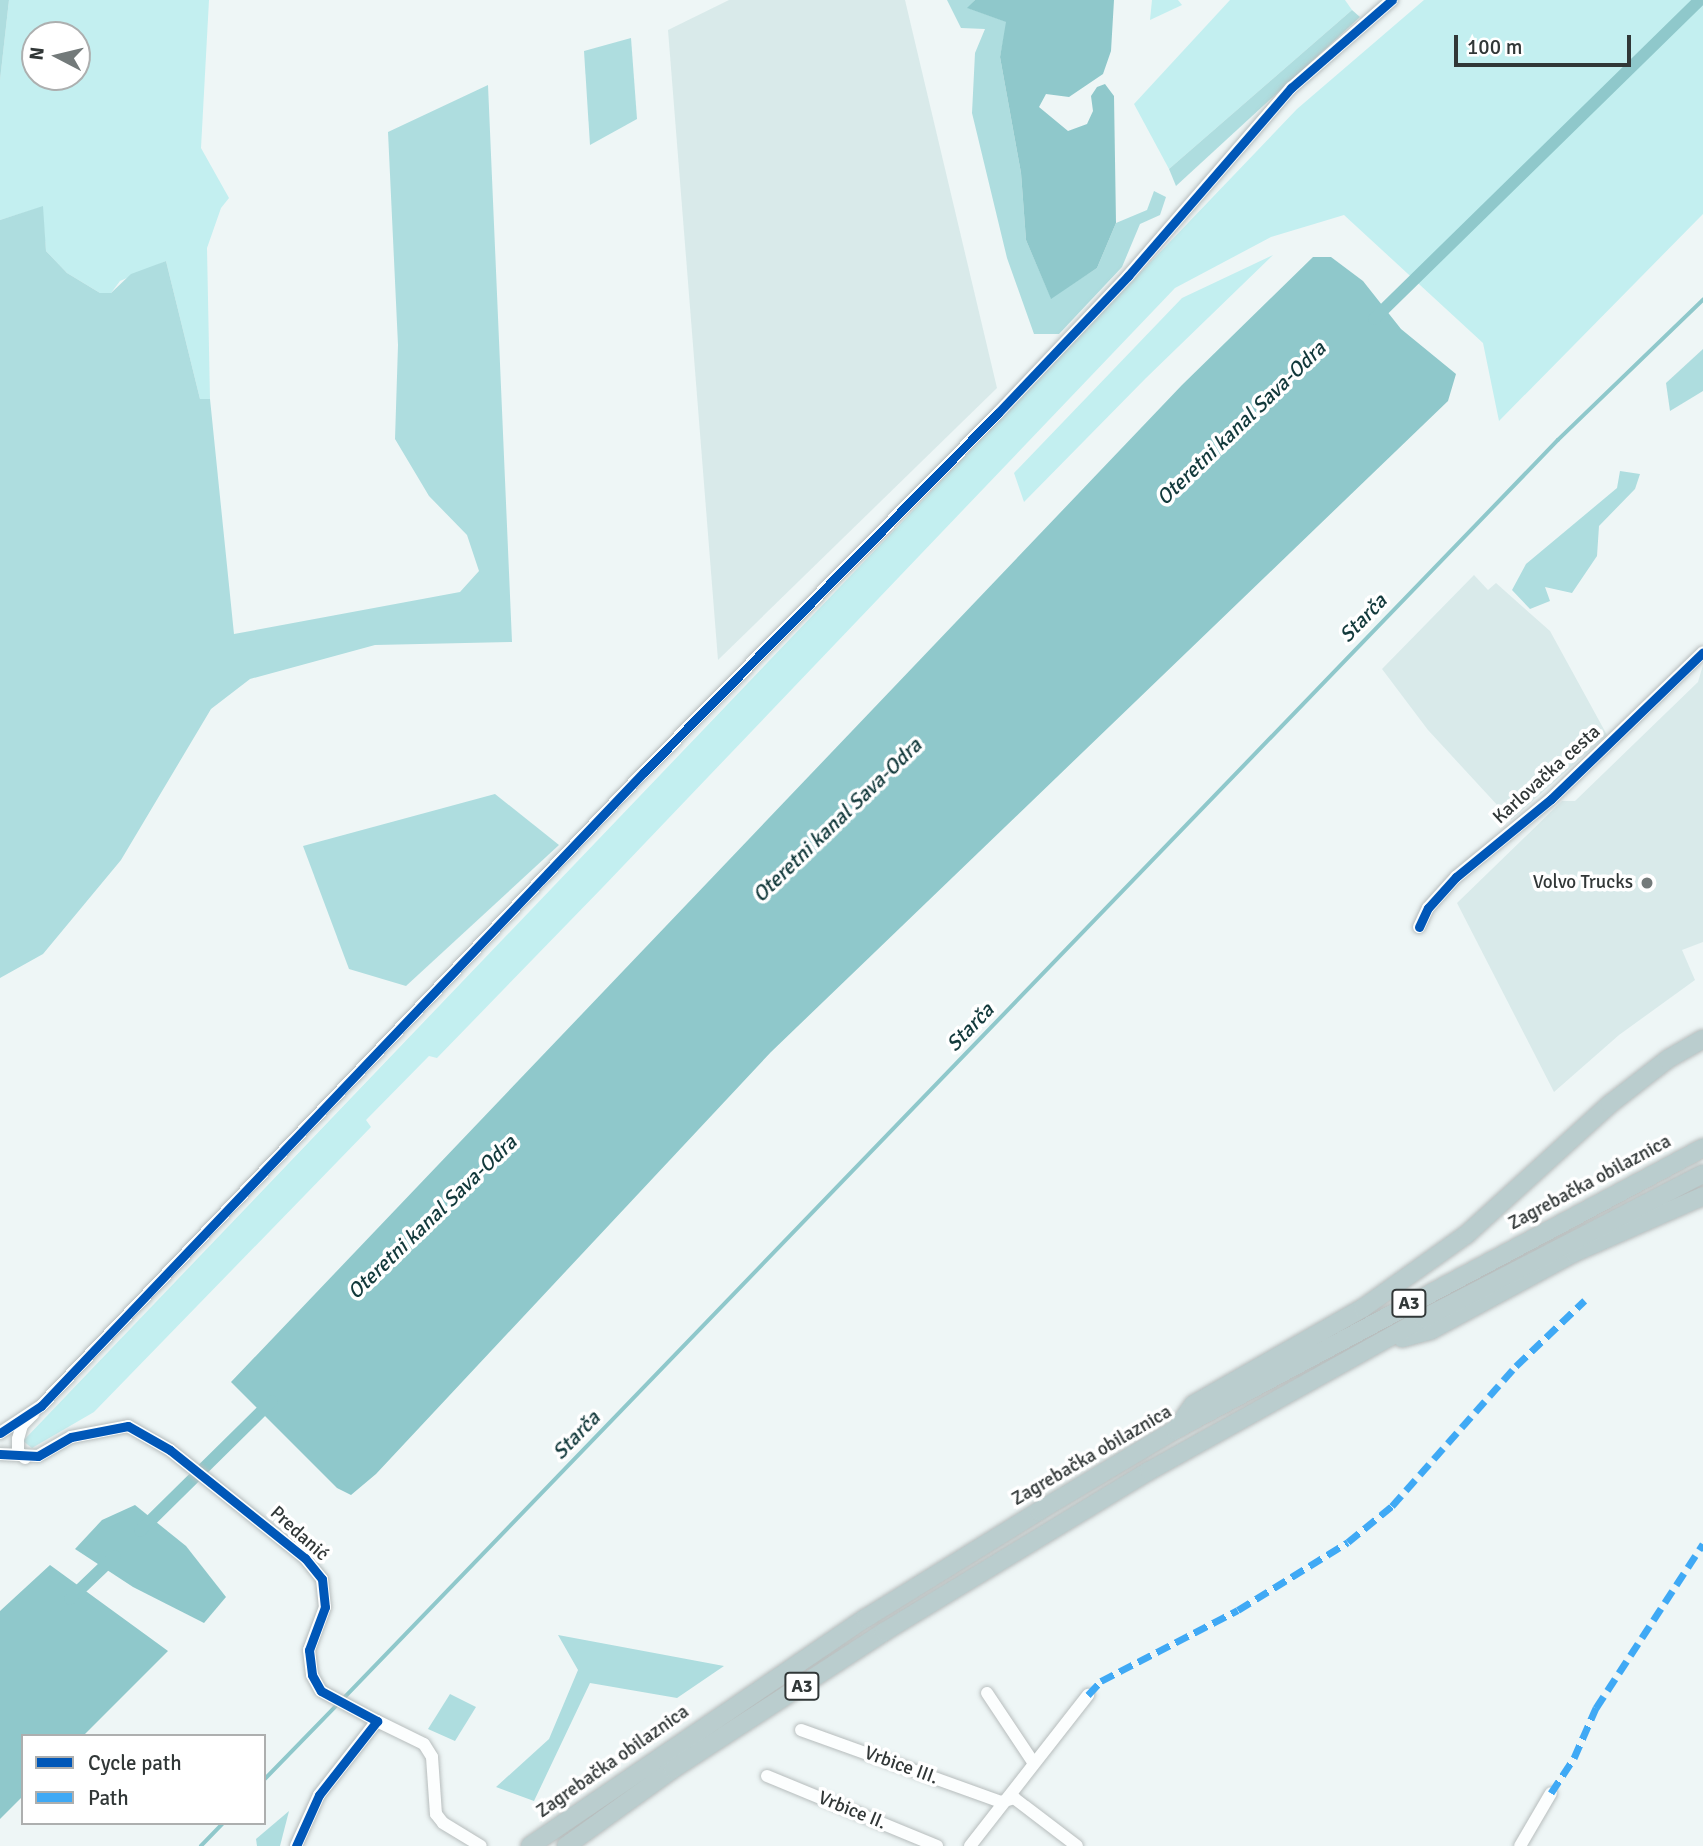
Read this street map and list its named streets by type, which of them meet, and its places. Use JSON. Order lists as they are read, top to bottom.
{
  "streets": {
    "highway": ["Zagrebačka obilaznica", "A3"],
    "street": [
      "Karlovačka cesta",
      "Predanić",
      "Vrbice III.",
      "Vrbice II."
    ]
  },
  "water": ["Oteretni kanal Sava-Odra", "Starča"],
  "places": ["Volvo Trucks"],
  "legend": ["Cycle path", "Path"],
  "scale_bar": "100 m",
  "north": "left"
}
